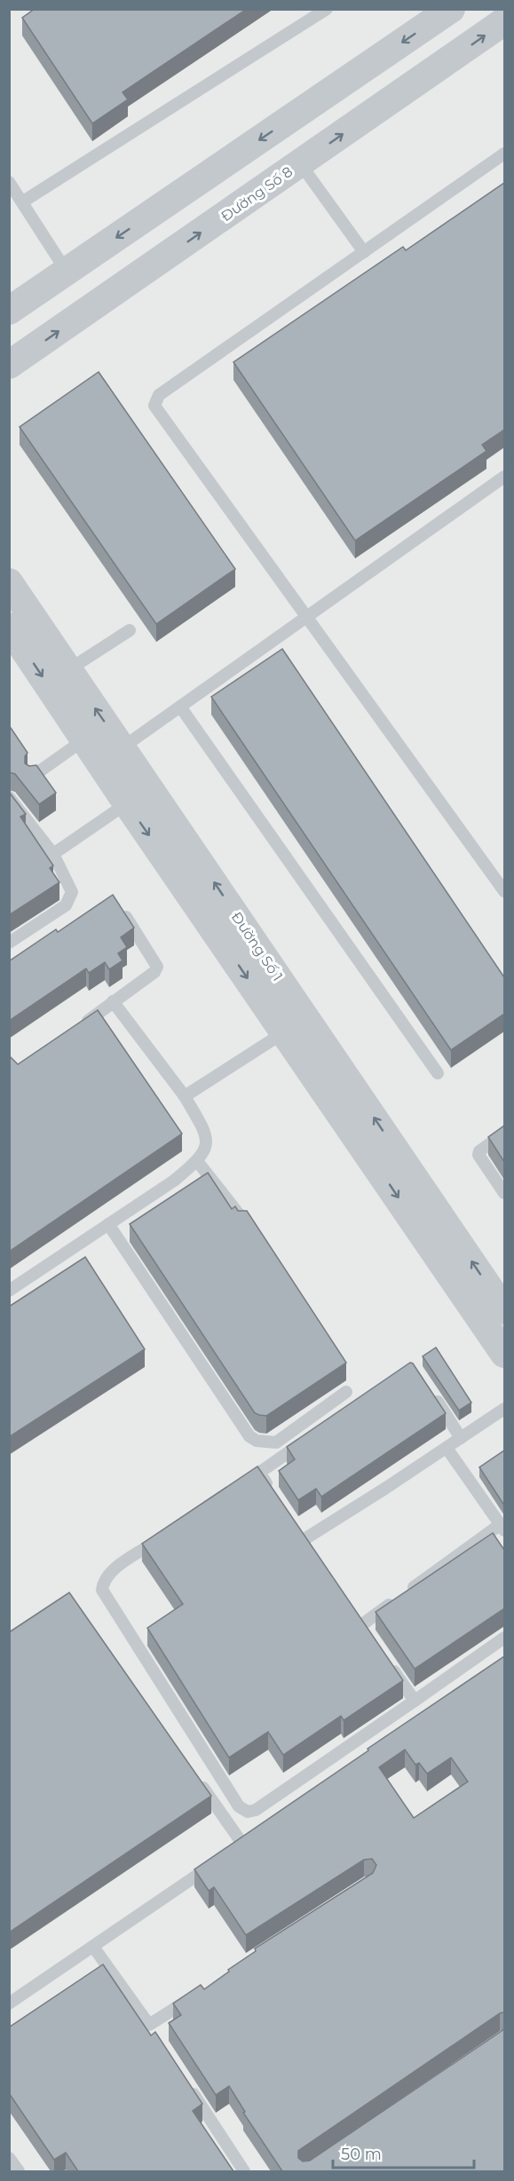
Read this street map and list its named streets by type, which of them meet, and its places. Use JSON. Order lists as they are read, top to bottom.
{
  "streets": {
    "street": ["Đường Số 8", "Đường Số 1"]
  },
  "scale_bar": "50 m"
}
